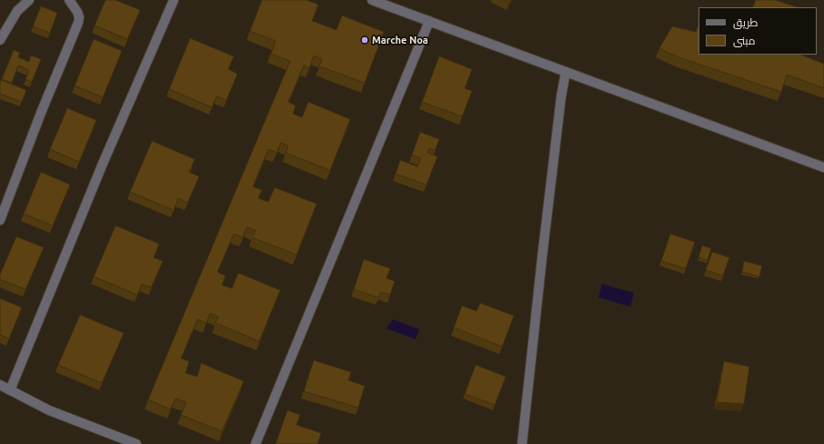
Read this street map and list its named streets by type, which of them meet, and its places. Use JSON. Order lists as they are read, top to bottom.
{
  "places": ["Marche Noa"],
  "legend": ["طريق", "مبنى"]
}
